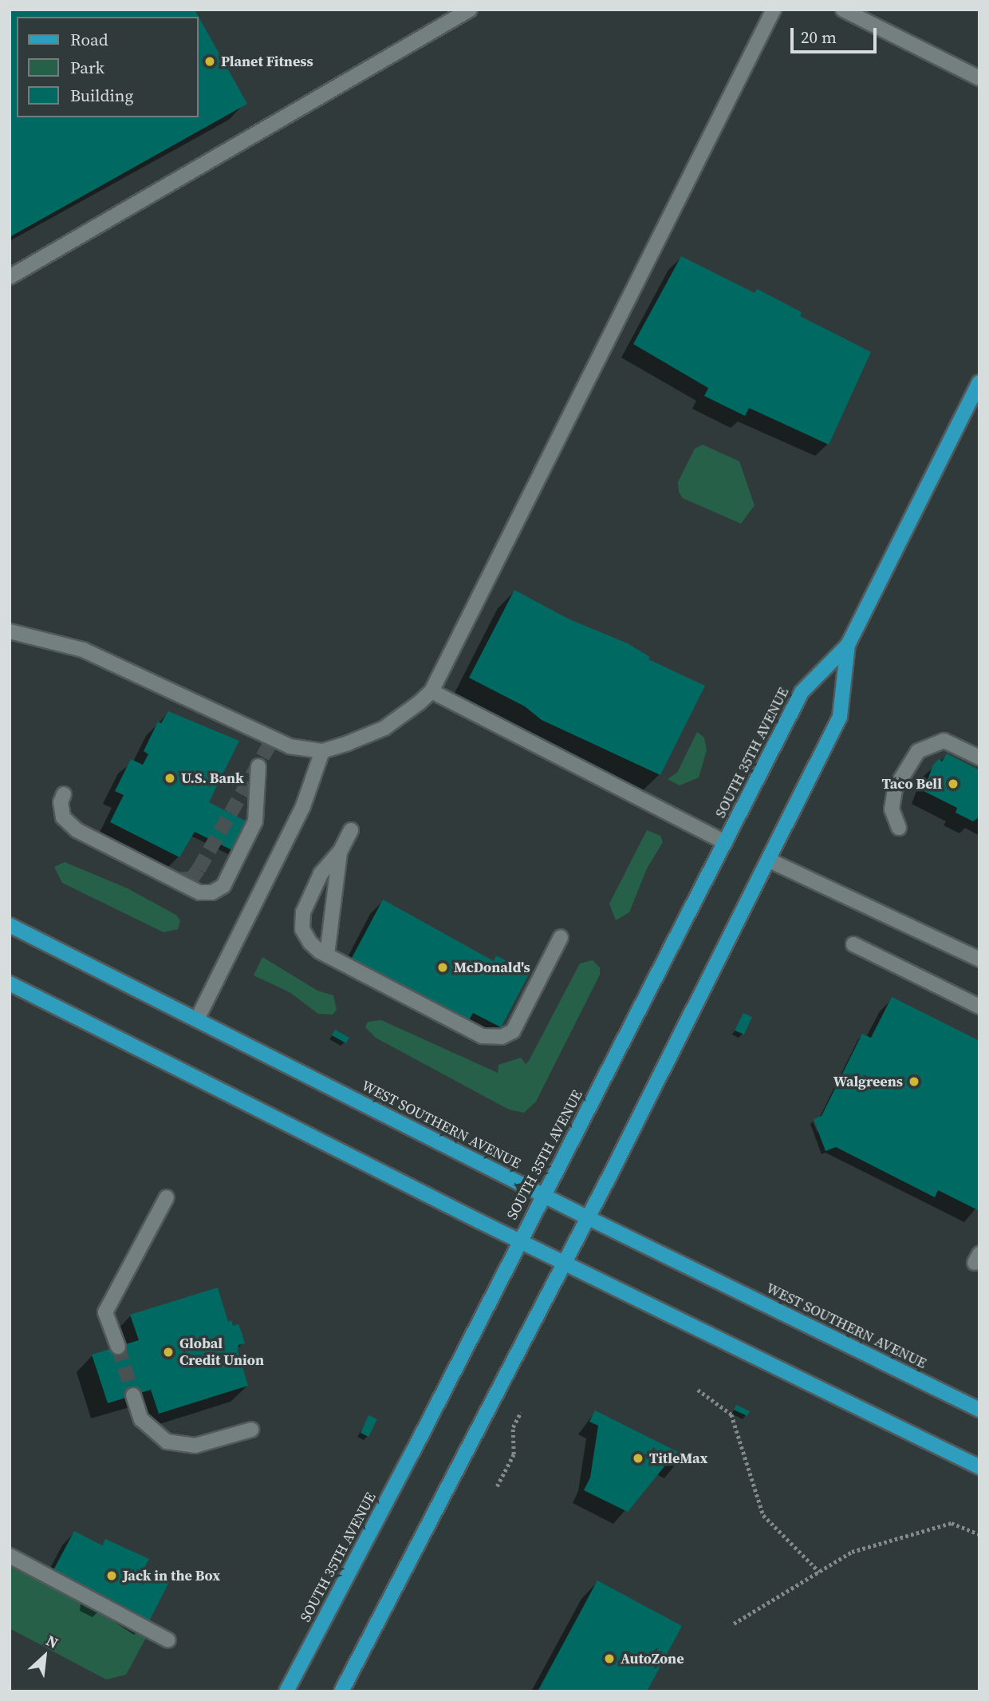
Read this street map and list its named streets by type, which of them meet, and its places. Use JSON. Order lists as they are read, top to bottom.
{
  "streets": {
    "main road": ["SOUTH 35TH AVENUE", "WEST SOUTHERN AVENUE"]
  },
  "crossings": [
    ["SOUTH 35TH AVENUE", "WEST SOUTHERN AVENUE"]
  ],
  "places": [
    "Planet Fitness",
    "U.S. Bank",
    "Taco Bell",
    "McDonald's",
    "Walgreens",
    "Global Credit Union",
    "TitleMax",
    "Jack in the Box",
    "AutoZone"
  ],
  "legend": ["Road", "Park", "Building"],
  "scale_bar": "20 m",
  "north": "top right"
}
